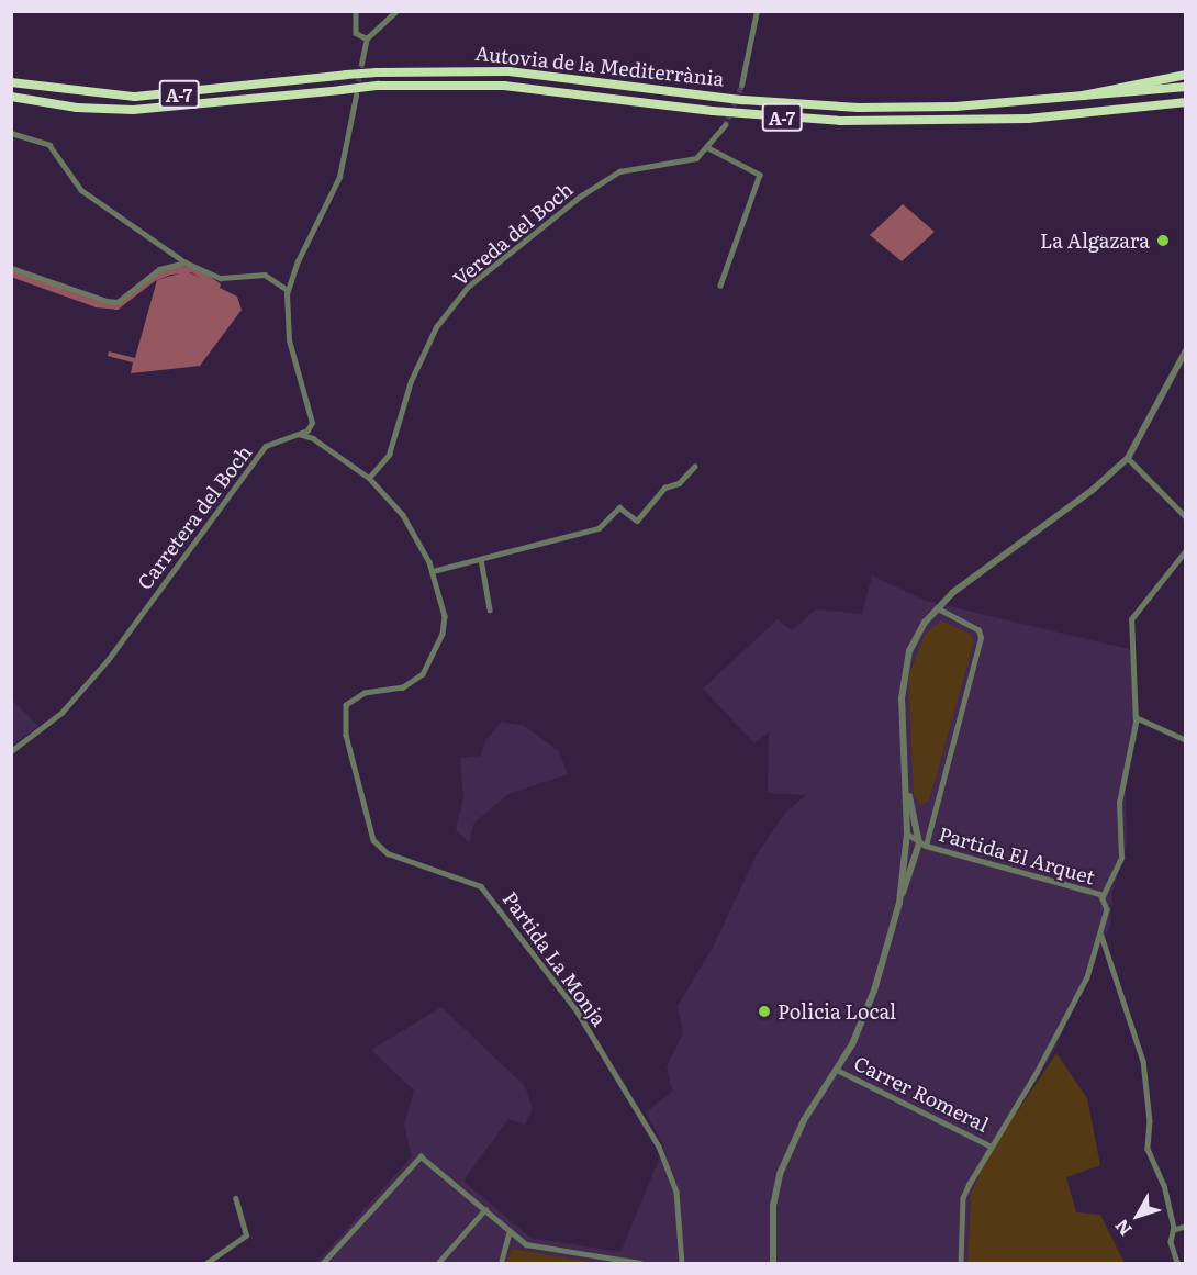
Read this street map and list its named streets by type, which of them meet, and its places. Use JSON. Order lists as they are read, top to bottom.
{
  "streets": {
    "highway": ["Autovia de la Mediterrània", "A-7"],
    "street": [
      "Vereda del Boch",
      "Carretera del Boch",
      "Partida El Arquet",
      "Partida La Monja",
      "Carrer Romeral"
    ]
  },
  "crossings": [
    ["Partida El Arquet", "Carrer Romeral"]
  ],
  "places": ["La Algazara", "Policia Local"],
  "north": "bottom left"
}
